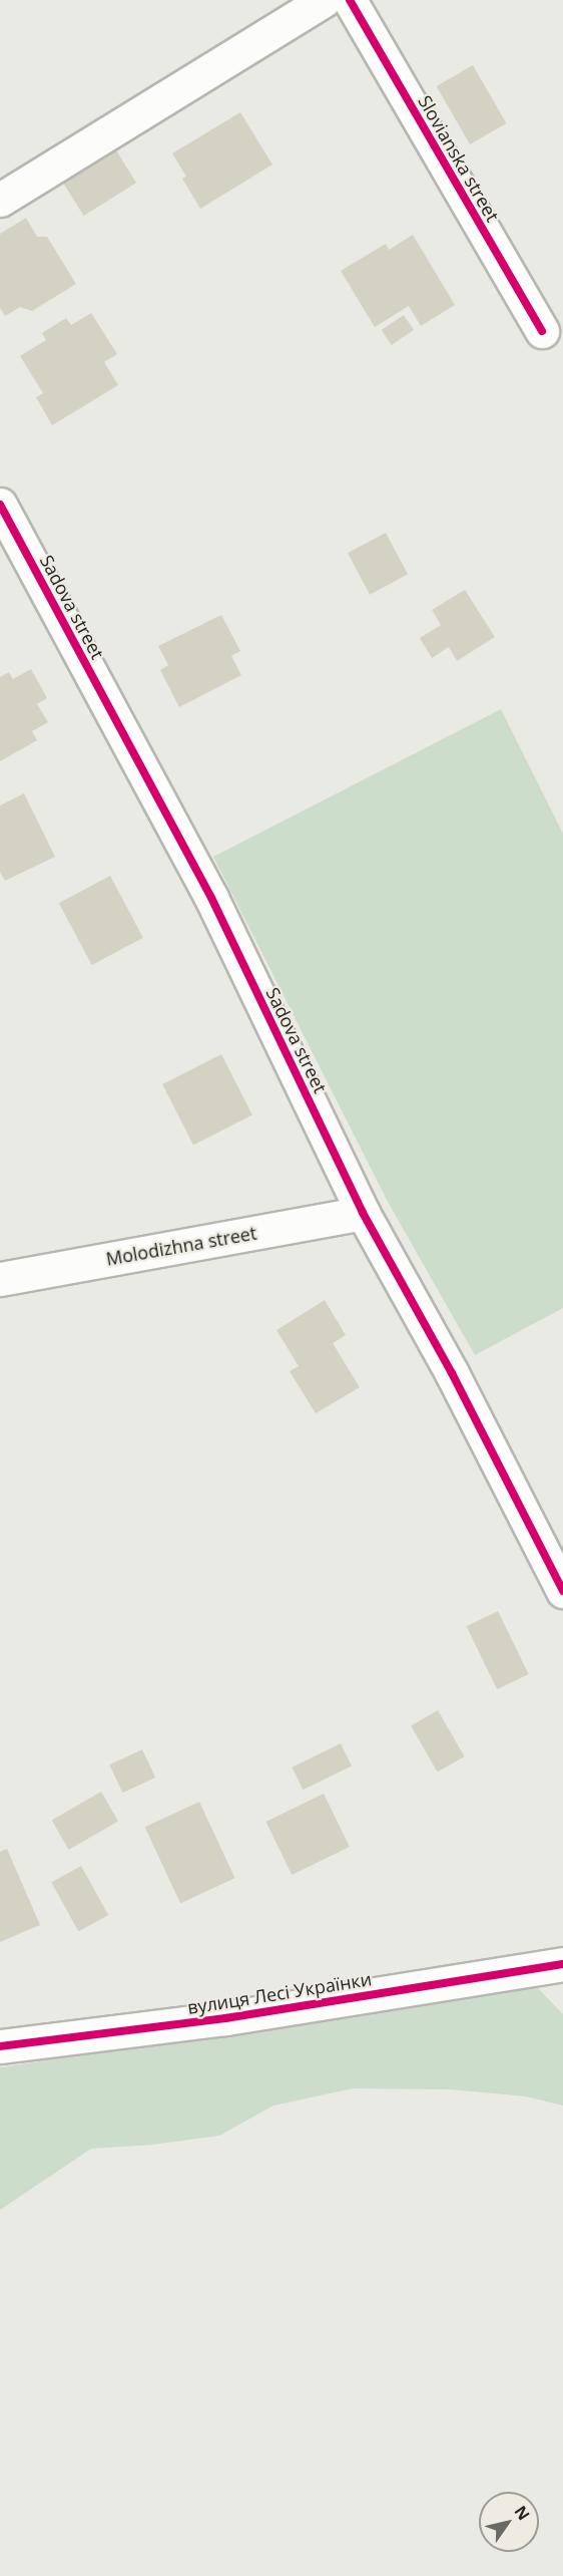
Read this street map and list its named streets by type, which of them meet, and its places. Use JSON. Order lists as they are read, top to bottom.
{
  "streets": {
    "street": [
      "Slovianska street",
      "Sadova street",
      "Molodizhna street",
      "вулиця Лесі Українки"
    ]
  },
  "crossings": [
    ["Sadova street", "Molodizhna street"]
  ],
  "north": "top right"
}
